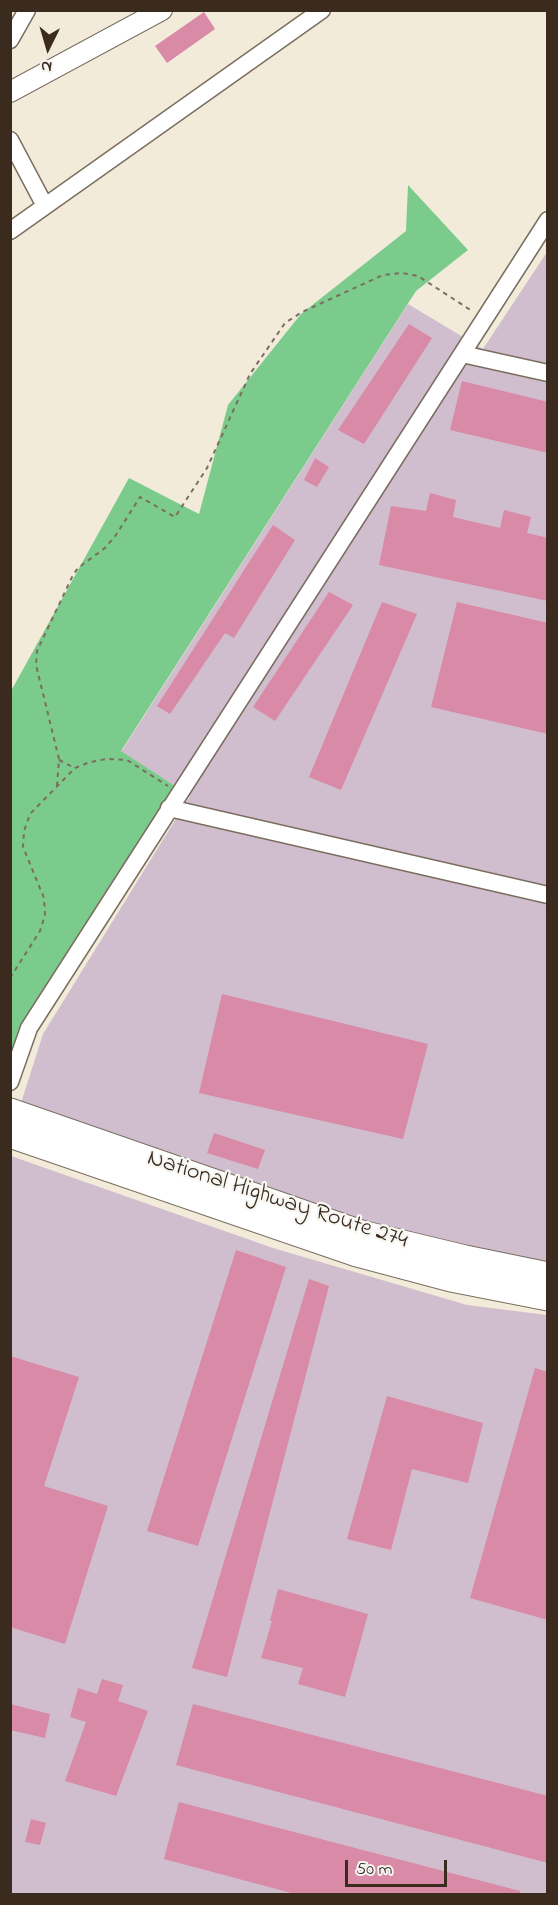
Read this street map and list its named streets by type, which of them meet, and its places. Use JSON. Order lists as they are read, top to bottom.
{
  "streets": {
    "highway": ["National Highway Route 274"]
  },
  "scale_bar": "50 m",
  "north": "bottom"
}
